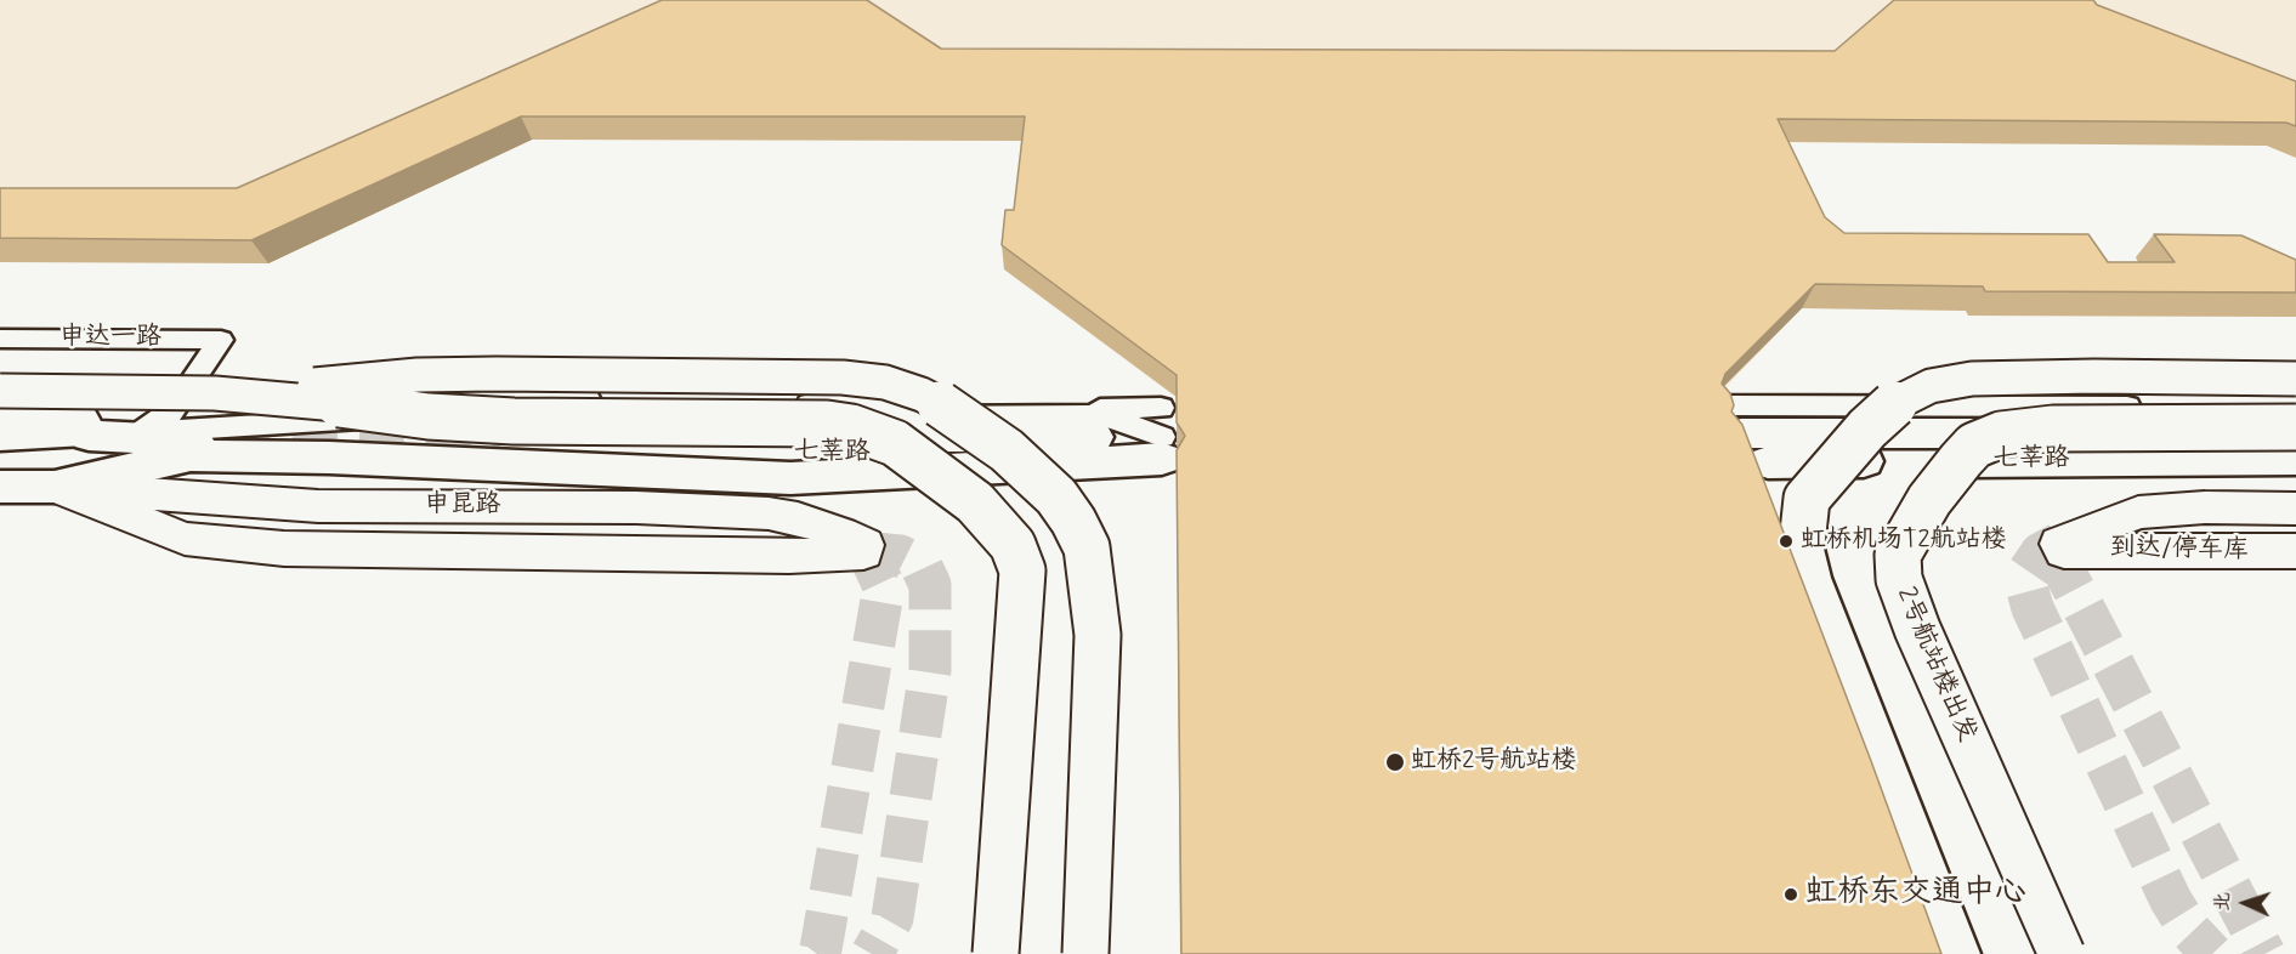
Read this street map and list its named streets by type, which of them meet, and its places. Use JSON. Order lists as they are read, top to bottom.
{
  "streets": {
    "main road": [
      "七莘路",
      "申昆路",
      "到达/停车库",
      "2号航站楼出发"
    ],
    "street": ["申达一路"]
  },
  "places": ["虹桥机场T2航站楼", "虹桥2号航站楼", "虹桥东交通中心"],
  "north": "left"
}
